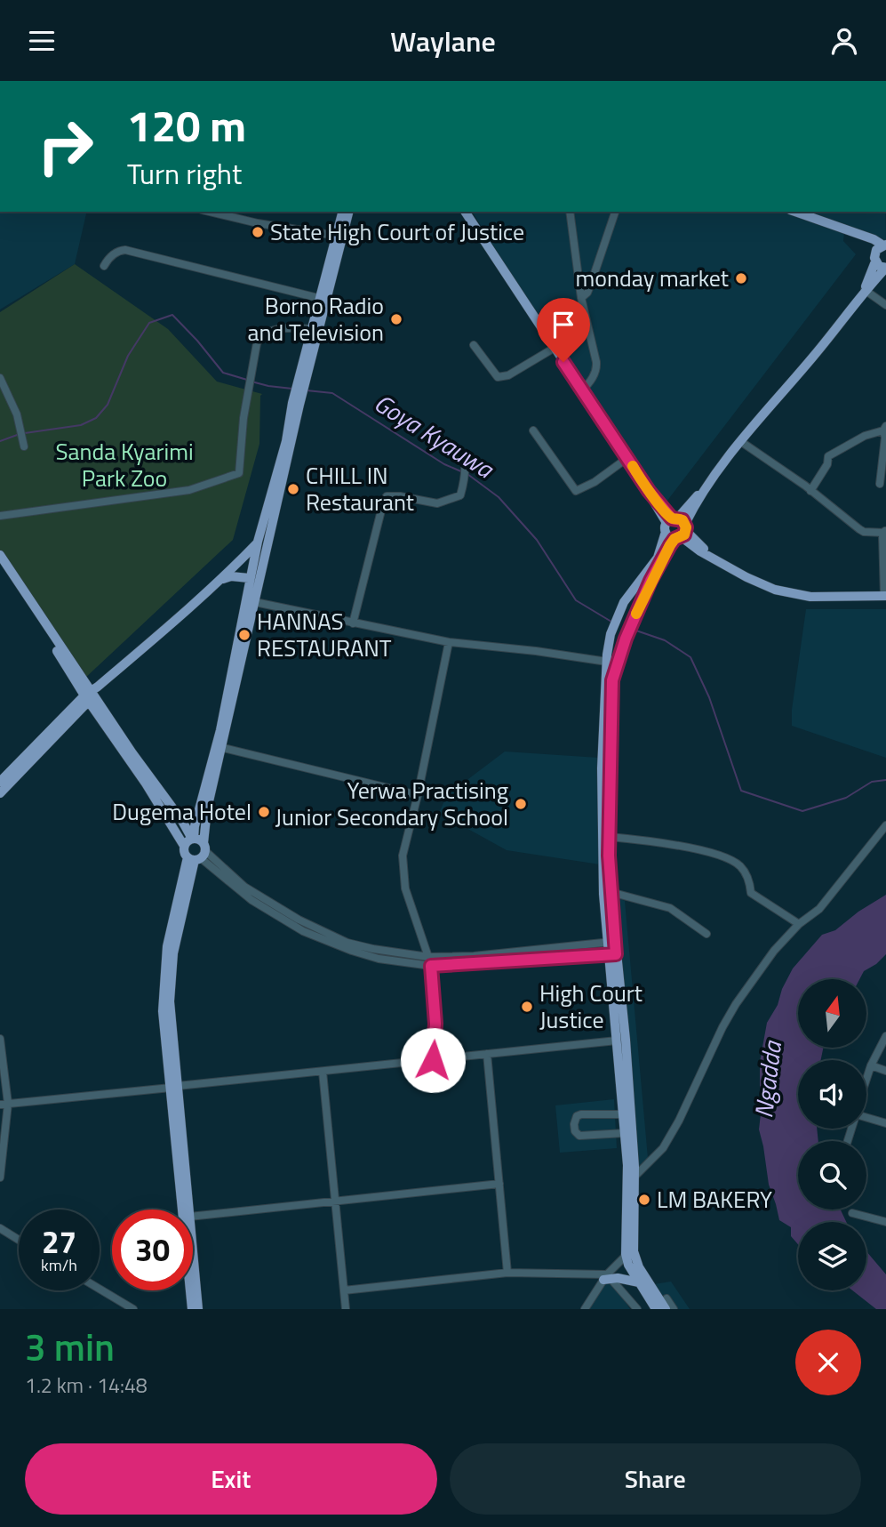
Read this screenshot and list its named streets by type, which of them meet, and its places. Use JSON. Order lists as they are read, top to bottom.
{
  "water": ["Goya Kyauwa", "Ngadda"],
  "parks": ["Sanda Kyarimi Park Zoo"],
  "places": [
    "State High Court of Justice",
    "monday market",
    "Borno Radio and Television",
    "CHILL IN Restaurant",
    "HANNAS RESTAURANT",
    "Yerwa Practising Junior Secondary School",
    "Dugema Hotel",
    "High Court Justice",
    "LM BAKERY"
  ],
  "north": "top",
  "page": {
    "header": "Waylane",
    "turn": ["120 m", "Turn right"],
    "speed": "27 km/h",
    "limit": "30",
    "heading": ["3 min", "1.2 km · 14:48"],
    "buttons": ["Exit", "Share"]
  }
}
